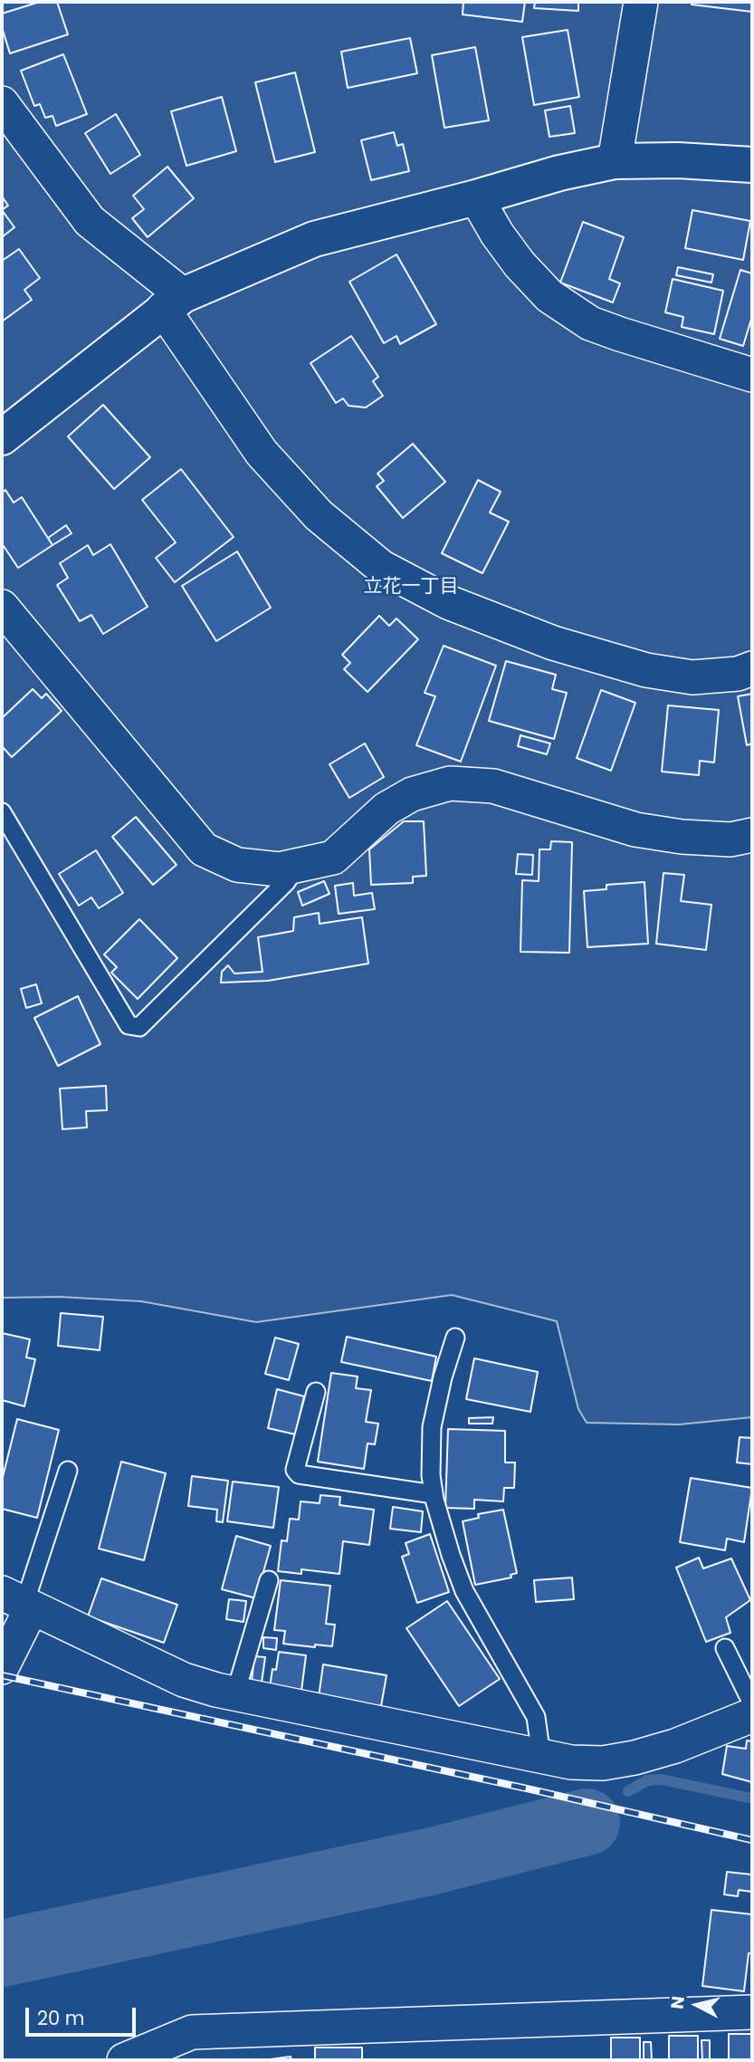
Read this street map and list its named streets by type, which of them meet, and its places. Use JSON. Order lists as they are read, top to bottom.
{
  "districts": ["立花一丁目"],
  "scale_bar": "20 m",
  "north": "left"
}
